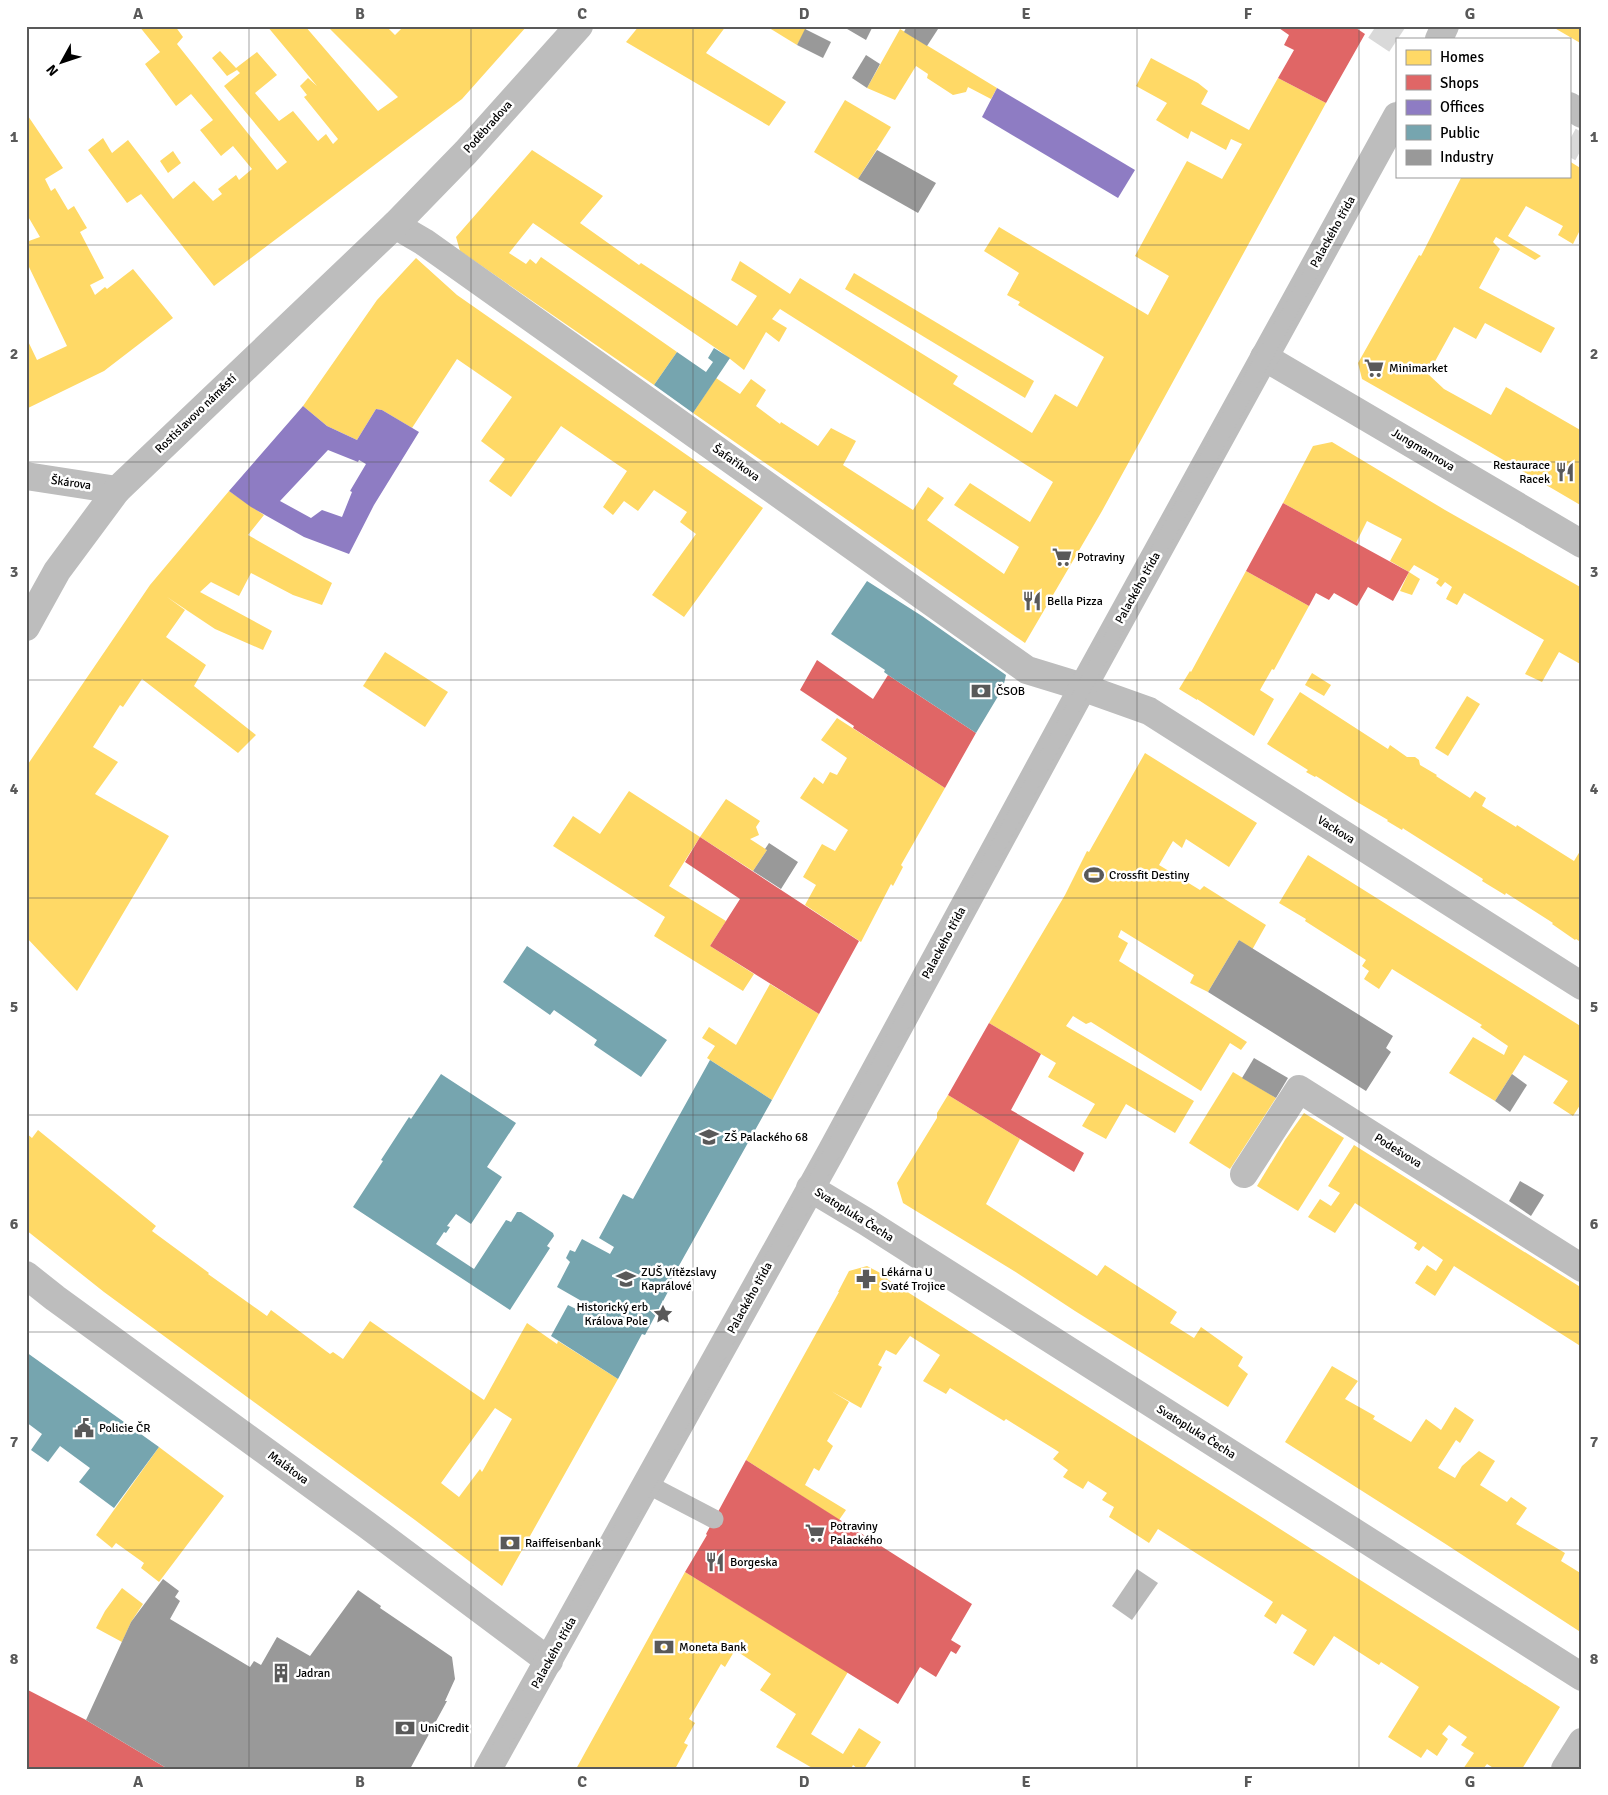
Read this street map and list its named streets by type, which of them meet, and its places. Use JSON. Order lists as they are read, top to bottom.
{
  "streets": {
    "street": [
      "Poděbradova",
      "Palackého třída",
      "Rostislavovo náměstí",
      "Jungmannova",
      "Šafaříkova",
      "Škárova",
      "Vackova",
      "Podešvova",
      "Svatopluka Čecha",
      "Malátova"
    ]
  },
  "crossings": [
    ["Poděbradova", "Rostislavovo náměstí"],
    ["Poděbradova", "Šafaříkova"],
    ["Palackého třída", "Jungmannova"],
    ["Palackého třída", "Šafaříkova"],
    ["Palackého třída", "Vackova"],
    ["Palackého třída", "Svatopluka Čecha"],
    ["Palackého třída", "Malátova"],
    ["Rostislavovo náměstí", "Šafaříkova"],
    ["Rostislavovo náměstí", "Škárova"],
    ["Šafaříkova", "Vackova"]
  ],
  "places": {
    "supermarket": ["Minimarket", "Potraviny", "Potraviny Palackého"],
    "restaurant": ["Restaurace Racek", "Bella Pizza", "Borgeska"],
    "bank": [
      "ČSOB",
      "Raiffeisenbank",
      "Moneta Bank",
      "UniCredit"
    ],
    "sports": ["Crossfit Destiny"],
    "school or university": ["ZŠ Palackého 68", "ZUŠ Vítězslavy Kaprálové"],
    "pharmacy": ["Lékárna U Svaté Trojice"],
    "place": ["Historický erb Králova Pole"],
    "public building": ["Policie ČR"],
    "building": ["Jadran"]
  },
  "legend": [
    "Homes",
    "Shops",
    "Offices",
    "Public",
    "Industry"
  ],
  "north": "bottom left",
  "grid": {
    "columns": [
      "A",
      "B",
      "C",
      "D",
      "E",
      "F",
      "G"
    ],
    "rows": [
      "1",
      "2",
      "3",
      "4",
      "5",
      "6",
      "7",
      "8"
    ]
  }
}
